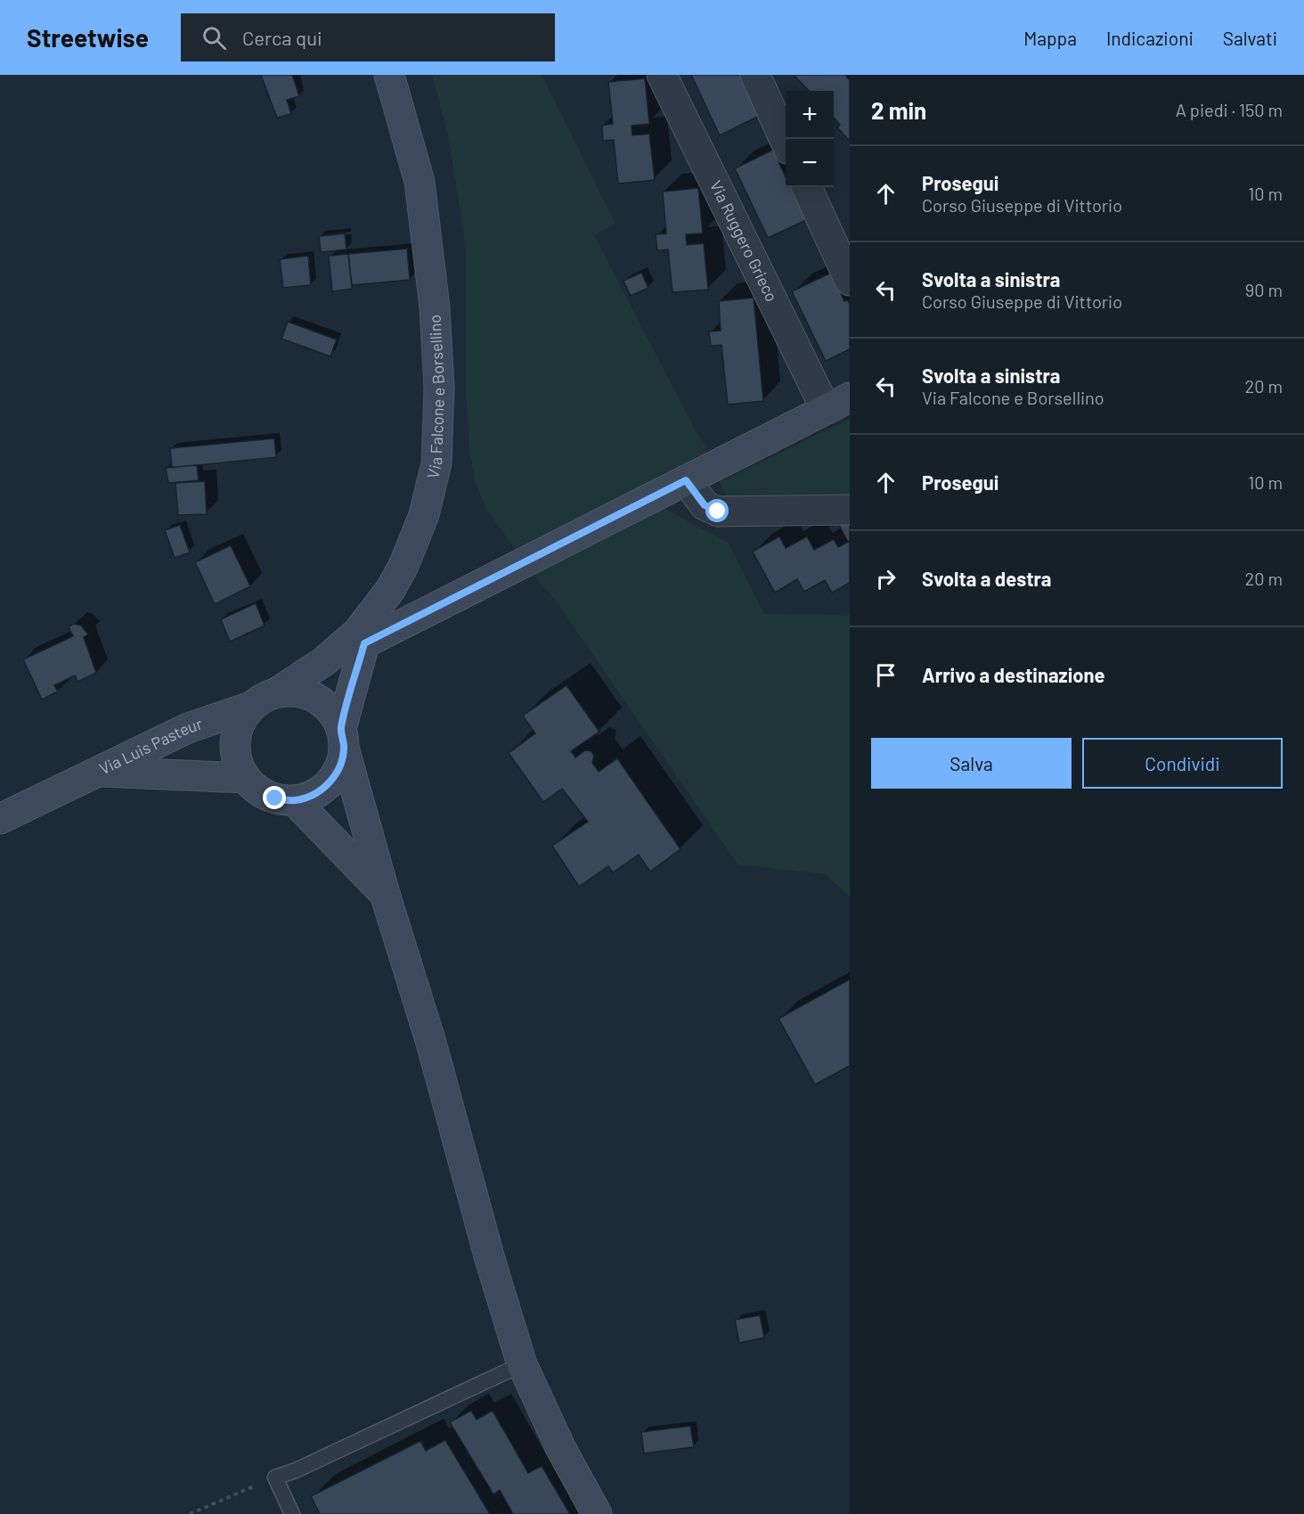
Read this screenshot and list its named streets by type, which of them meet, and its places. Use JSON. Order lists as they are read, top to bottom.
{
  "streets": {
    "main road": ["Via Falcone e Borsellino", "Via Luis Pasteur"],
    "street": ["Via Ruggero Grieco"]
  },
  "crossings": [
    ["Via Falcone e Borsellino", "Via Luis Pasteur"]
  ],
  "page": {
    "header": "Streetwise",
    "search": "Cerca qui",
    "nav": ["Mappa", "Indicazioni", "Salvati"],
    "heading": ["2 min", "A piedi · 150 m"],
    "map_buttons": ["+", "−"],
    "list": [
      ["Prosegui", "Corso Giuseppe di Vittorio", "10 m"],
      ["Svolta a sinistra", "Corso Giuseppe di Vittorio", "90 m"],
      ["Svolta a sinistra", "Via Falcone e Borsellino", "20 m"],
      ["Prosegui", "10 m"],
      ["Svolta a destra", "20 m"],
      "Arrivo a destinazione"
    ],
    "buttons": ["Salva", "Condividi"]
  }
}
